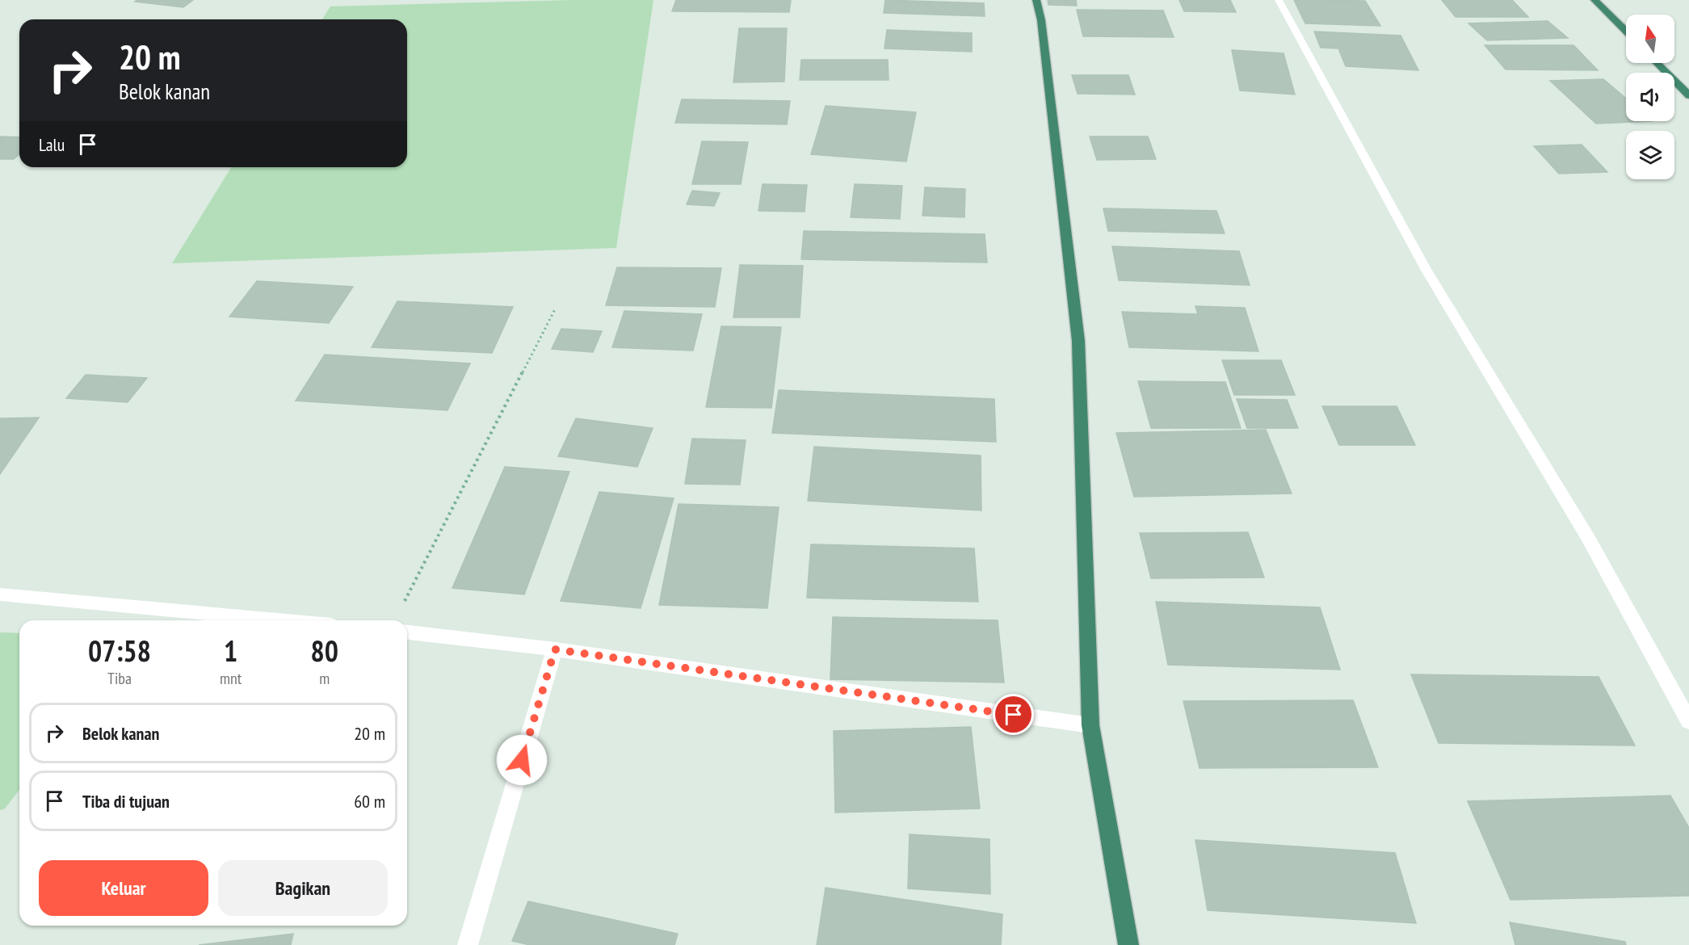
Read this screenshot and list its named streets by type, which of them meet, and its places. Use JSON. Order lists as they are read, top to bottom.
{
  "north": "top",
  "page": {
    "turn": ["20 m", "Belok kanan"],
    "then": "Lalu",
    "eta": [
      "07:58",
      "Tiba",
      "1",
      "mnt",
      "80",
      "m"
    ],
    "list": [
      {
        "name": "Belok kanan",
        "value": "20 m"
      },
      {
        "name": "Tiba di tujuan",
        "value": "60 m"
      }
    ],
    "buttons": ["Keluar", "Bagikan"]
  }
}
